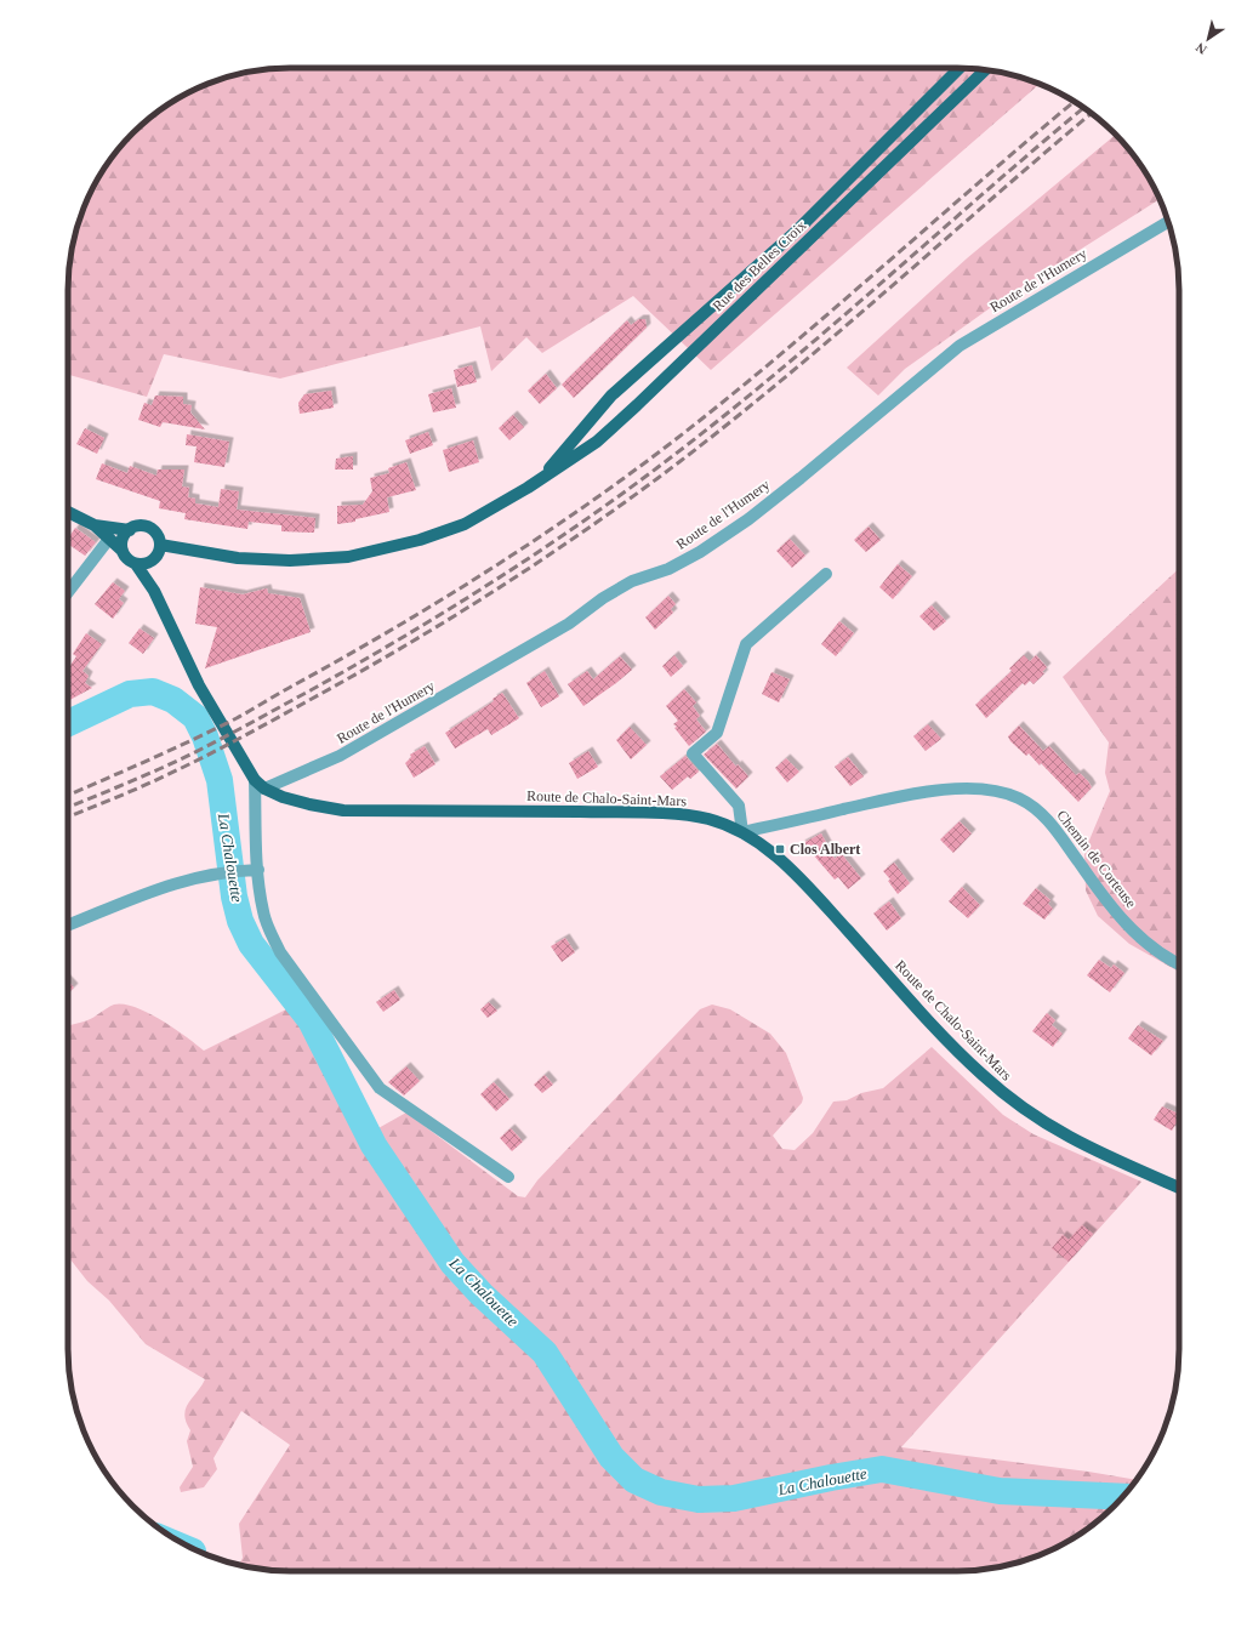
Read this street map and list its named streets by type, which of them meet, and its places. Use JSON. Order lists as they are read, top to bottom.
{
  "streets": {
    "main road": ["Rue des Belles Croix", "Route de Chalo-Saint-Mars"],
    "street": ["Route de l'Humery", "Chemin de Corteuse"]
  },
  "crossings": [
    ["Rue des Belles Croix", "Route de Chalo-Saint-Mars"],
    ["Route de l'Humery", "Route de Chalo-Saint-Mars"],
    ["Route de Chalo-Saint-Mars", "Chemin de Corteuse"]
  ],
  "water": ["La Chalouette"],
  "places": {
    "transit": ["Clos Albert"]
  },
  "north": "bottom left"
}
